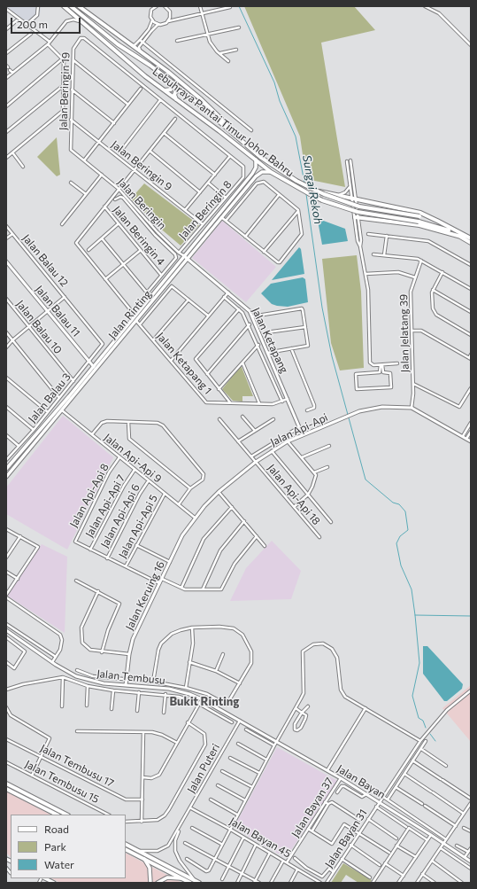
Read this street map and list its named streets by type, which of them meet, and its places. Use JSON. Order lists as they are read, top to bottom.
{
  "streets": {
    "highway": ["Lebuhraya Pantai Timur Johor Bahru"],
    "main road": ["Jalan Rinting"],
    "street": [
      "Jalan Beringin 19",
      "Jalan Beringin 9",
      "Jalan Beringin",
      "Jalan Beringin 8",
      "Jalan Beringin 4",
      "Jalan Balau 12",
      "Jalan Balau 11",
      "Jalan Balau 10",
      "Jalan Jelatang 39",
      "Jalan Ketapang",
      "Jalan Ketapang 1",
      "Jalan Balau 3",
      "Jalan Api-Api",
      "Jalan Api-Api 9",
      "Jalan Api-Api 18",
      "Jalan Api-Api 8",
      "Jalan Api-Api 7",
      "Jalan Api-Api 6",
      "Jalan Api-Api 5",
      "Jalan Keruing 16",
      "Jalan Tembusu",
      "Jalan Tembusu 17",
      "Jalan Puteri",
      "Jalan Tembusu 15",
      "Jalan Bayan",
      "Jalan Bayan 37",
      "Jalan Bayan 45",
      "Jalan Bayan 31"
    ]
  },
  "crossings": [
    ["Jalan Beringin 19", "Jalan Beringin 9"],
    ["Jalan Beringin 19", "Jalan Beringin"],
    ["Lebuhraya Pantai Timur Johor Bahru", "Jalan Rinting"],
    ["Jalan Beringin 9", "Jalan Beringin 8"],
    ["Jalan Beringin", "Jalan Beringin 8"],
    ["Jalan Beringin", "Jalan Rinting"],
    ["Jalan Beringin", "Jalan Ketapang"],
    ["Jalan Balau 12", "Jalan Balau 11"],
    ["Jalan Balau 12", "Jalan Balau 10"],
    ["Jalan Balau 12", "Jalan Balau 3"],
    ["Jalan Balau 11", "Jalan Rinting"],
    ["Jalan Balau 11", "Jalan Balau 3"],
    ["Jalan Rinting", "Jalan Ketapang"],
    ["Jalan Rinting", "Jalan Ketapang 1"],
    ["Jalan Rinting", "Jalan Api-Api 9"],
    ["Jalan Balau 10", "Jalan Balau 3"],
    ["Jalan Jelatang 39", "Jalan Api-Api"],
    ["Jalan Ketapang", "Jalan Ketapang 1"],
    ["Jalan Ketapang", "Jalan Api-Api"],
    ["Jalan Api-Api", "Jalan Api-Api 9"],
    ["Jalan Api-Api", "Jalan Api-Api 18"],
    ["Jalan Api-Api", "Jalan Keruing 16"],
    ["Jalan Api-Api 9", "Jalan Api-Api 8"],
    ["Jalan Api-Api 9", "Jalan Api-Api 7"],
    ["Jalan Api-Api 9", "Jalan Api-Api 6"],
    ["Jalan Api-Api 9", "Jalan Api-Api 5"],
    ["Jalan Api-Api 9", "Jalan Keruing 16"],
    ["Jalan Api-Api 8", "Jalan Api-Api 7"],
    ["Jalan Keruing 16", "Jalan Tembusu"],
    ["Jalan Tembusu", "Jalan Puteri"],
    ["Jalan Tembusu", "Jalan Bayan"],
    ["Jalan Puteri", "Jalan Bayan"],
    ["Jalan Puteri", "Jalan Bayan 45"],
    ["Jalan Bayan", "Jalan Bayan 37"],
    ["Jalan Bayan", "Jalan Bayan 31"],
    ["Jalan Bayan 37", "Jalan Bayan 45"]
  ],
  "districts": ["Bukit Rinting"],
  "water": ["Sungai Rekoh"],
  "legend": ["Road", "Park", "Water"],
  "scale_bar": "200 m"
}
